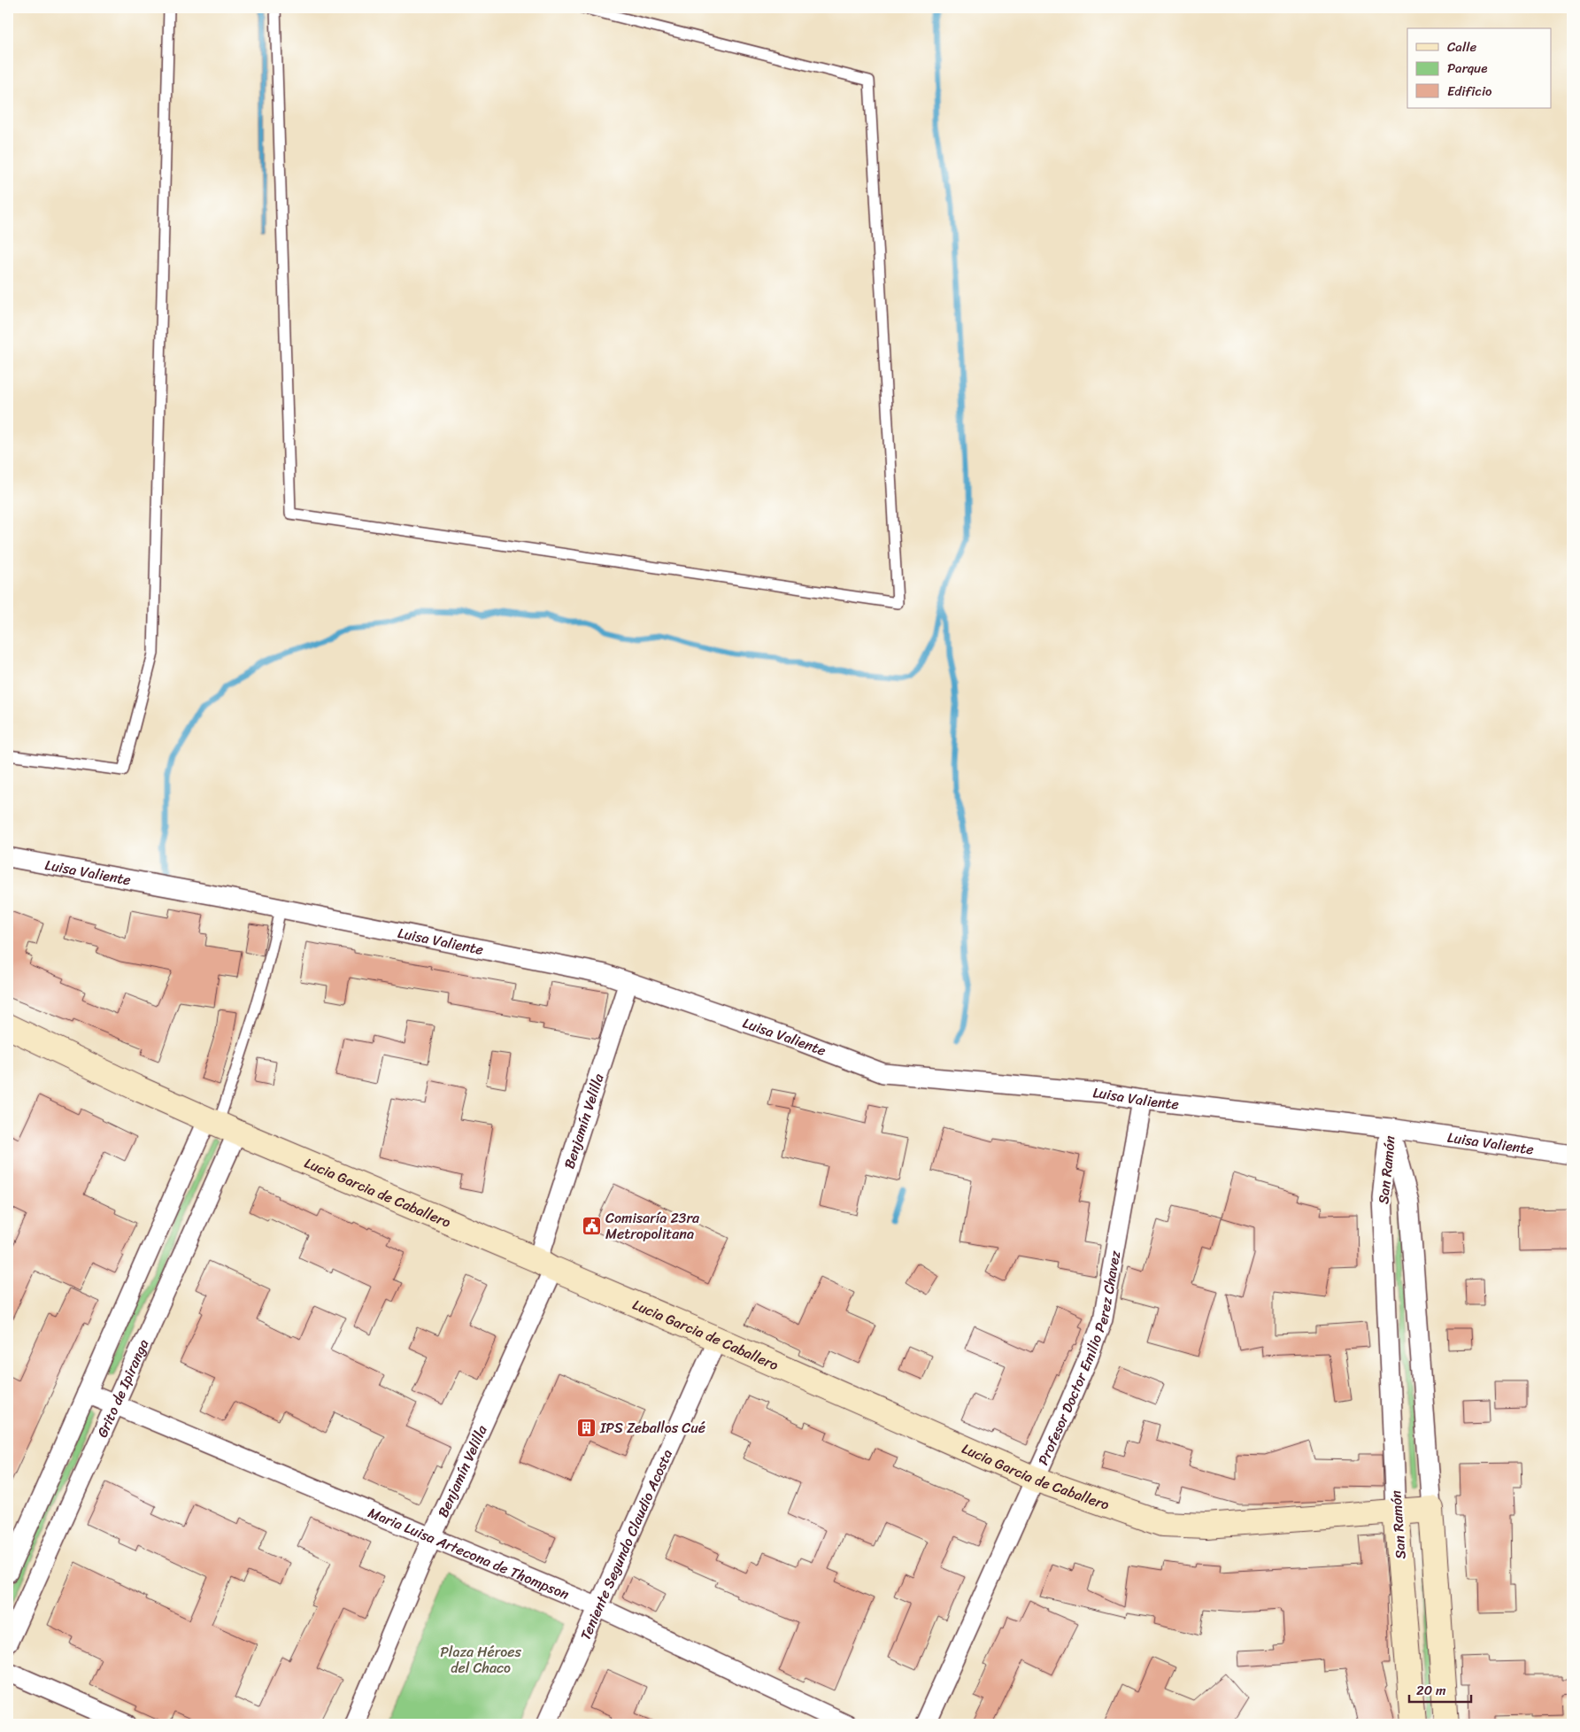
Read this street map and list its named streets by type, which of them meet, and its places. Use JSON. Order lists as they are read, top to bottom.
{
  "streets": {
    "street": [
      "Luisa Valiente",
      "Benjamín Velilla",
      "San Ramón",
      "Lucia Garcia de Caballero",
      "Profesor Doctor Emilio Perez Chavez",
      "Grito de Ipiranga",
      "Teniente Segundo Claudio Acosta",
      "Maria Luisa Artecona de Thompson"
    ]
  },
  "crossings": [
    ["Luisa Valiente", "Benjamín Velilla"],
    ["Luisa Valiente", "San Ramón"],
    ["Luisa Valiente", "Profesor Doctor Emilio Perez Chavez"],
    ["Benjamín Velilla", "Lucia Garcia de Caballero"],
    ["Benjamín Velilla", "Maria Luisa Artecona de Thompson"],
    ["San Ramón", "Lucia Garcia de Caballero"],
    ["Lucia Garcia de Caballero", "Profesor Doctor Emilio Perez Chavez"],
    ["Lucia Garcia de Caballero", "Grito de Ipiranga"],
    ["Lucia Garcia de Caballero", "Teniente Segundo Claudio Acosta"],
    ["Grito de Ipiranga", "Maria Luisa Artecona de Thompson"],
    ["Teniente Segundo Claudio Acosta", "Maria Luisa Artecona de Thompson"]
  ],
  "parks": ["Plaza Héroes del Chaco"],
  "places": {
    "public building": ["Comisaría 23ra Metropolitana"],
    "building": ["IPS Zeballos Cué"]
  },
  "legend": ["Calle", "Parque", "Edificio"],
  "scale_bar": "20 m"
}
